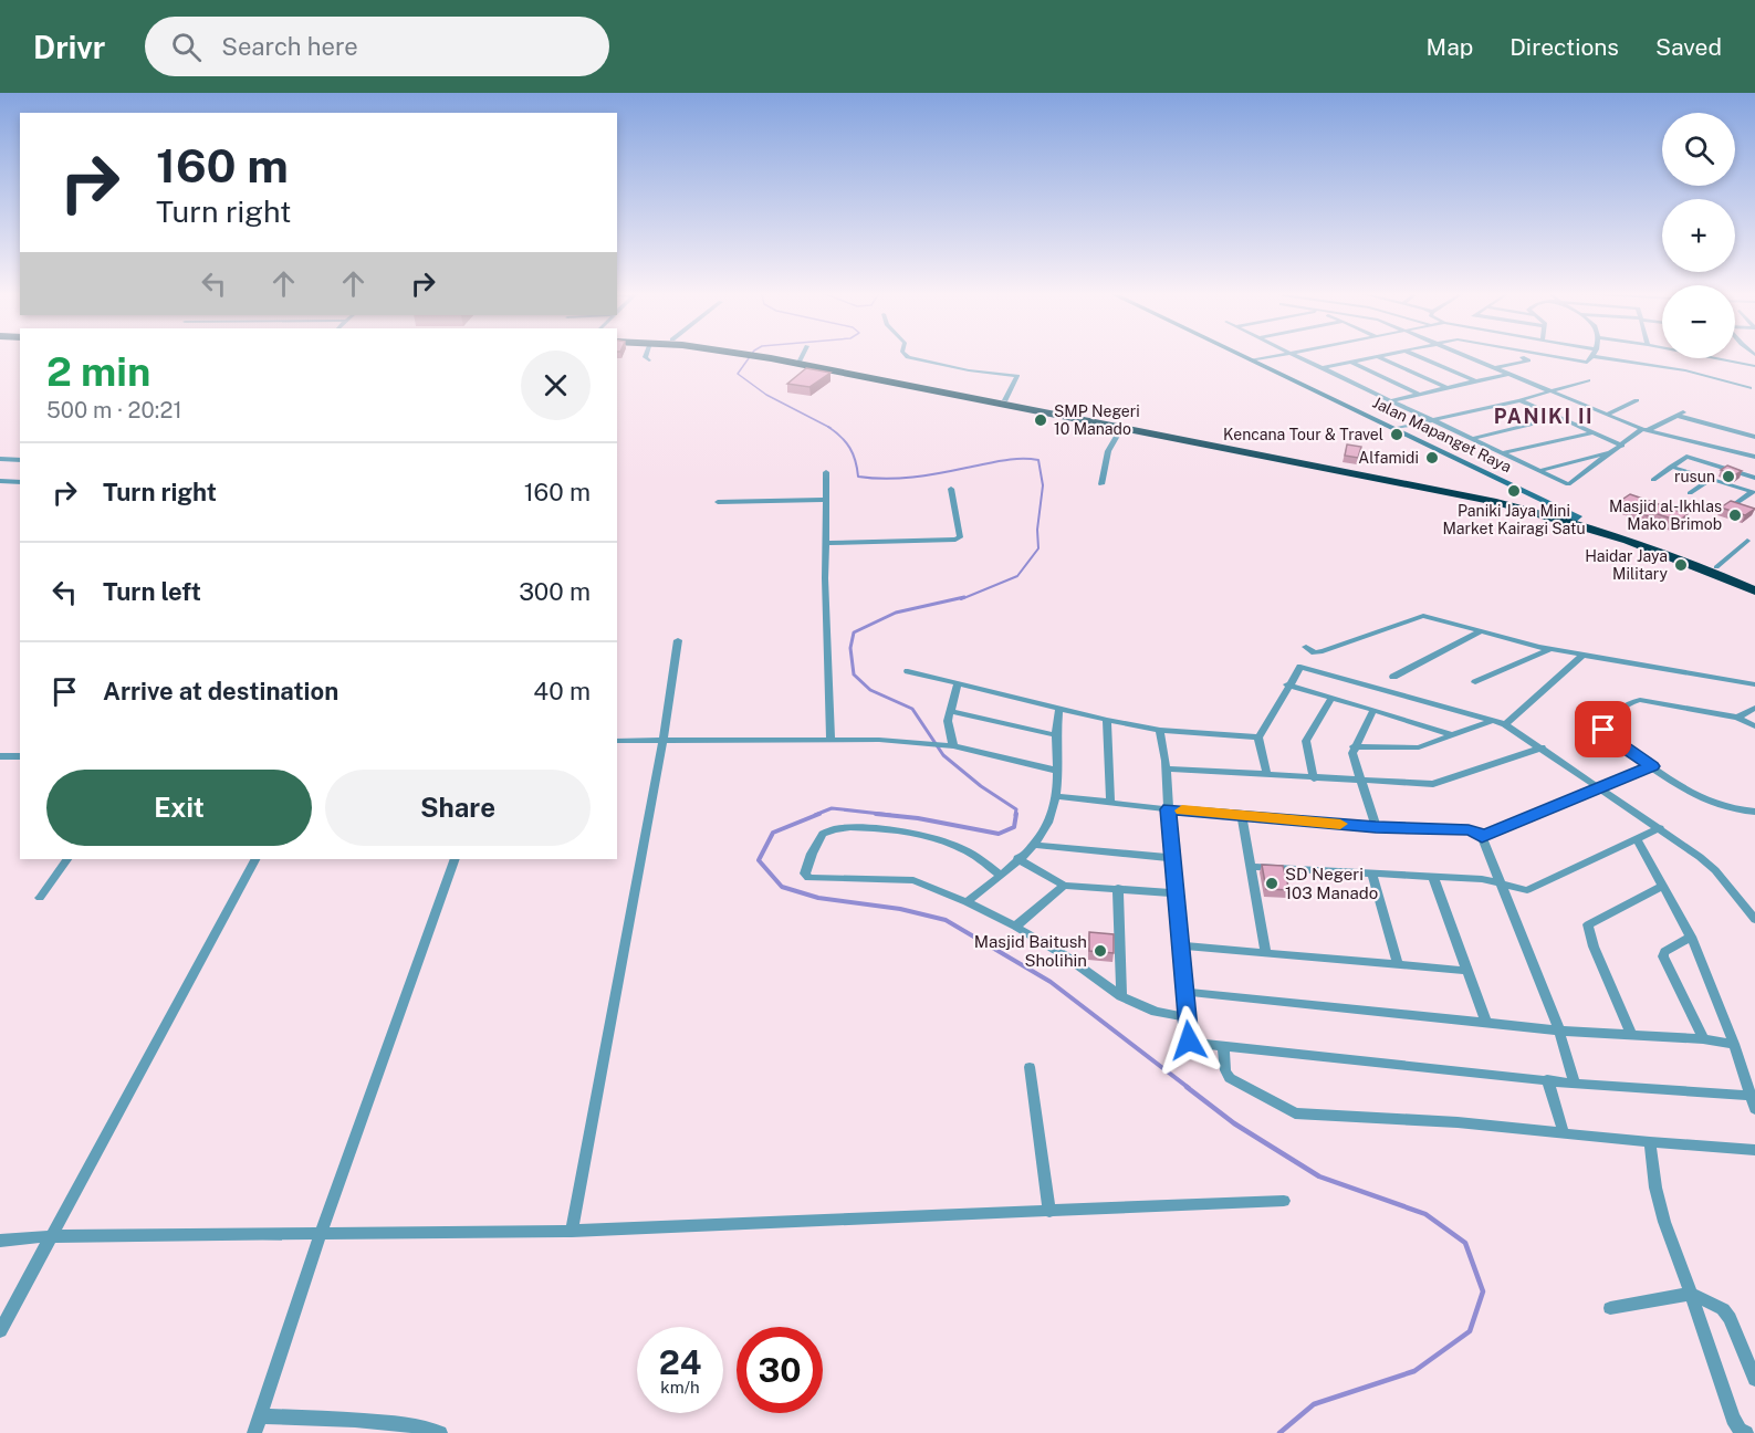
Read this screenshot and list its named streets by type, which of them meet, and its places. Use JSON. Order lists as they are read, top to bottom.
{
  "streets": {
    "street": ["Jalan Mapanget Raya"]
  },
  "districts": ["PANIKI II"],
  "places": [
    "SMP Negeri 10 Manado",
    "Kencana Tour & Travel",
    "Alfamidi",
    "rusun",
    "Paniki Jaya Mini Market Kairagi Satu",
    "Masjid al-Ikhlas Mako Brimob",
    "Haidar Jaya Military",
    "SD Negeri 103 Manado",
    "Masjid Baitush Sholihin"
  ],
  "page": {
    "header": "Drivr",
    "search": "Search here",
    "nav": ["Map", "Directions", "Saved"],
    "map_buttons": ["+", "−"],
    "turn": ["160 m", "Turn right"],
    "heading": ["2 min", "500 m · 20:21"],
    "list": [
      {
        "name": "Turn right",
        "value": "160 m"
      },
      {
        "name": "Turn left",
        "value": "300 m"
      },
      {
        "name": "Arrive at destination",
        "value": "40 m"
      }
    ],
    "buttons": ["Exit", "Share"],
    "speed": "24 km/h",
    "limit": "30"
  }
}
